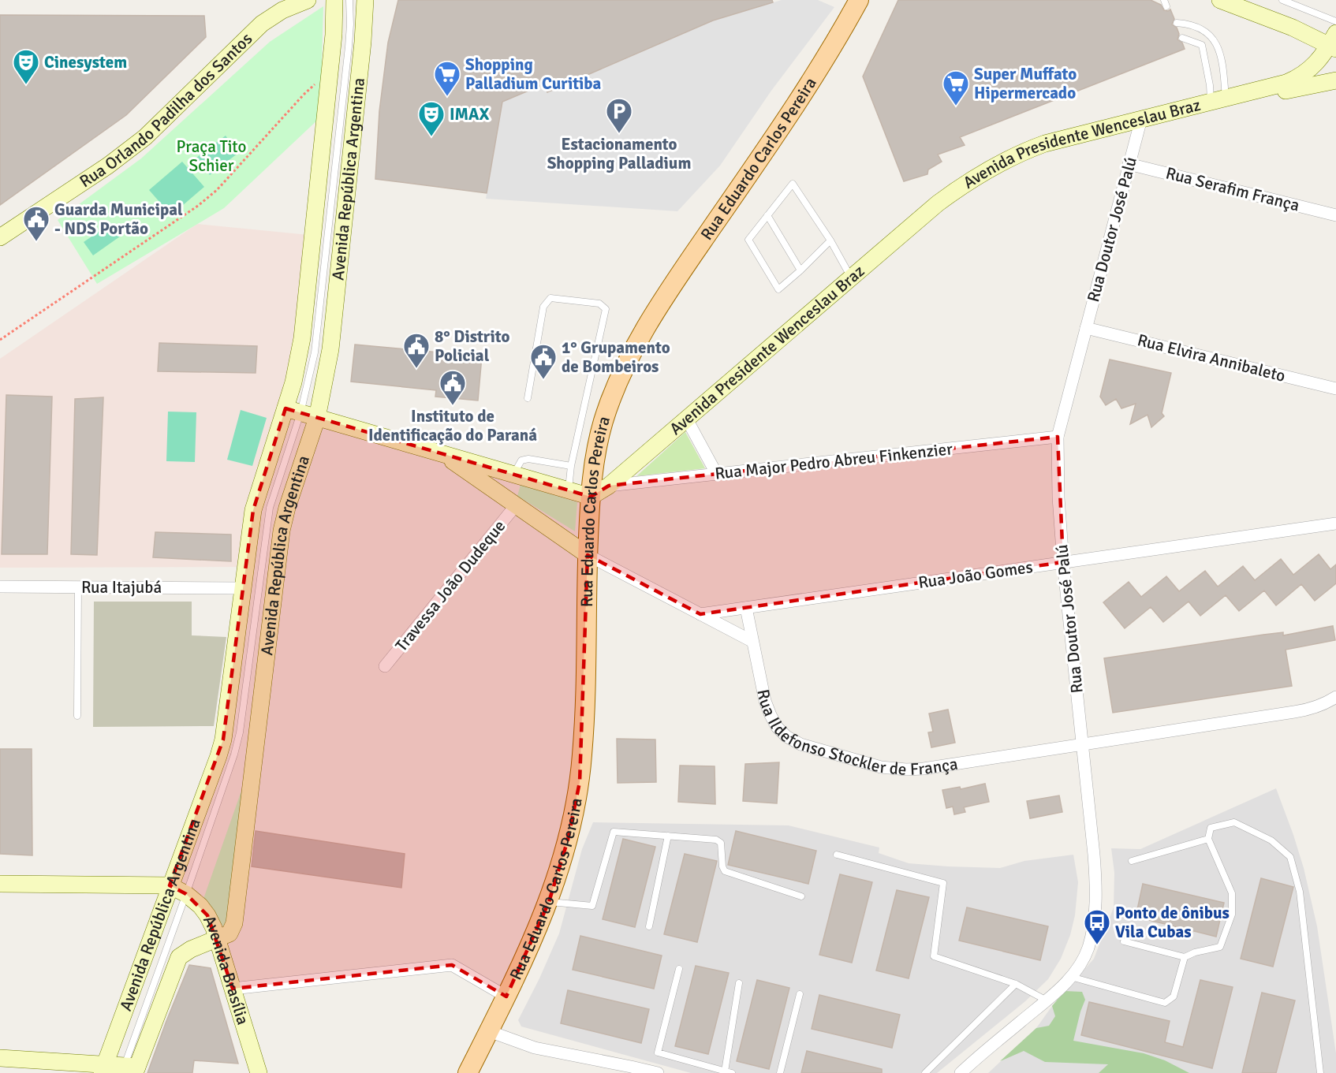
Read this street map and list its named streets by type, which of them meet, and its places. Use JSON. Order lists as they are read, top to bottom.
{
  "streets": {
    "main road": ["Rua Eduardo Carlos Pereira"],
    "street": [
      "Rua Orlando Padilha dos Santos",
      "Avenida Presidente Wenceslau Braz",
      "Avenida República Argentina",
      "Rua Serafim França",
      "Rua Doutor José Palú",
      "Rua Elvira Annibaleto",
      "Rua Major Pedro Abreu Finkenzier",
      "Rua João Gomes",
      "Travessa João Dudeque",
      "Rua Itajubá",
      "Rua Ildefonso Stockler de França",
      "Avenida Brasília"
    ]
  },
  "crossings": [
    ["Avenida Presidente Wenceslau Braz", "Rua Eduardo Carlos Pereira"],
    ["Avenida Presidente Wenceslau Braz", "Rua Doutor José Palú"],
    ["Avenida Presidente Wenceslau Braz", "Rua Major Pedro Abreu Finkenzier"],
    ["Avenida República Argentina", "Rua Itajubá"],
    ["Avenida República Argentina", "Avenida Brasília"],
    ["Rua Serafim França", "Rua Doutor José Palú"],
    ["Rua Doutor José Palú", "Rua Elvira Annibaleto"],
    ["Rua Doutor José Palú", "Rua Major Pedro Abreu Finkenzier"],
    ["Rua Doutor José Palú", "Rua João Gomes"],
    ["Rua Doutor José Palú", "Rua Ildefonso Stockler de França"],
    ["Rua João Gomes", "Rua Ildefonso Stockler de França"]
  ],
  "parks": ["Praça Tito Schier"],
  "places": {
    "theatre": ["Cinesystem", "IMAX"],
    "supermarket": ["Shopping Palladium Curitiba", "Super Muffato Hipermercado"],
    "parking": ["Estacionamento Shopping Palladium"],
    "public building": [
      "Guarda Municipal - NDS Portão",
      "8° Distrito Policial",
      "1° Grupamento de Bombeiros",
      "Instituto de Identificação do Paraná"
    ],
    "bus stop": ["Ponto de ônibus Vila Cubas"]
  }
}
